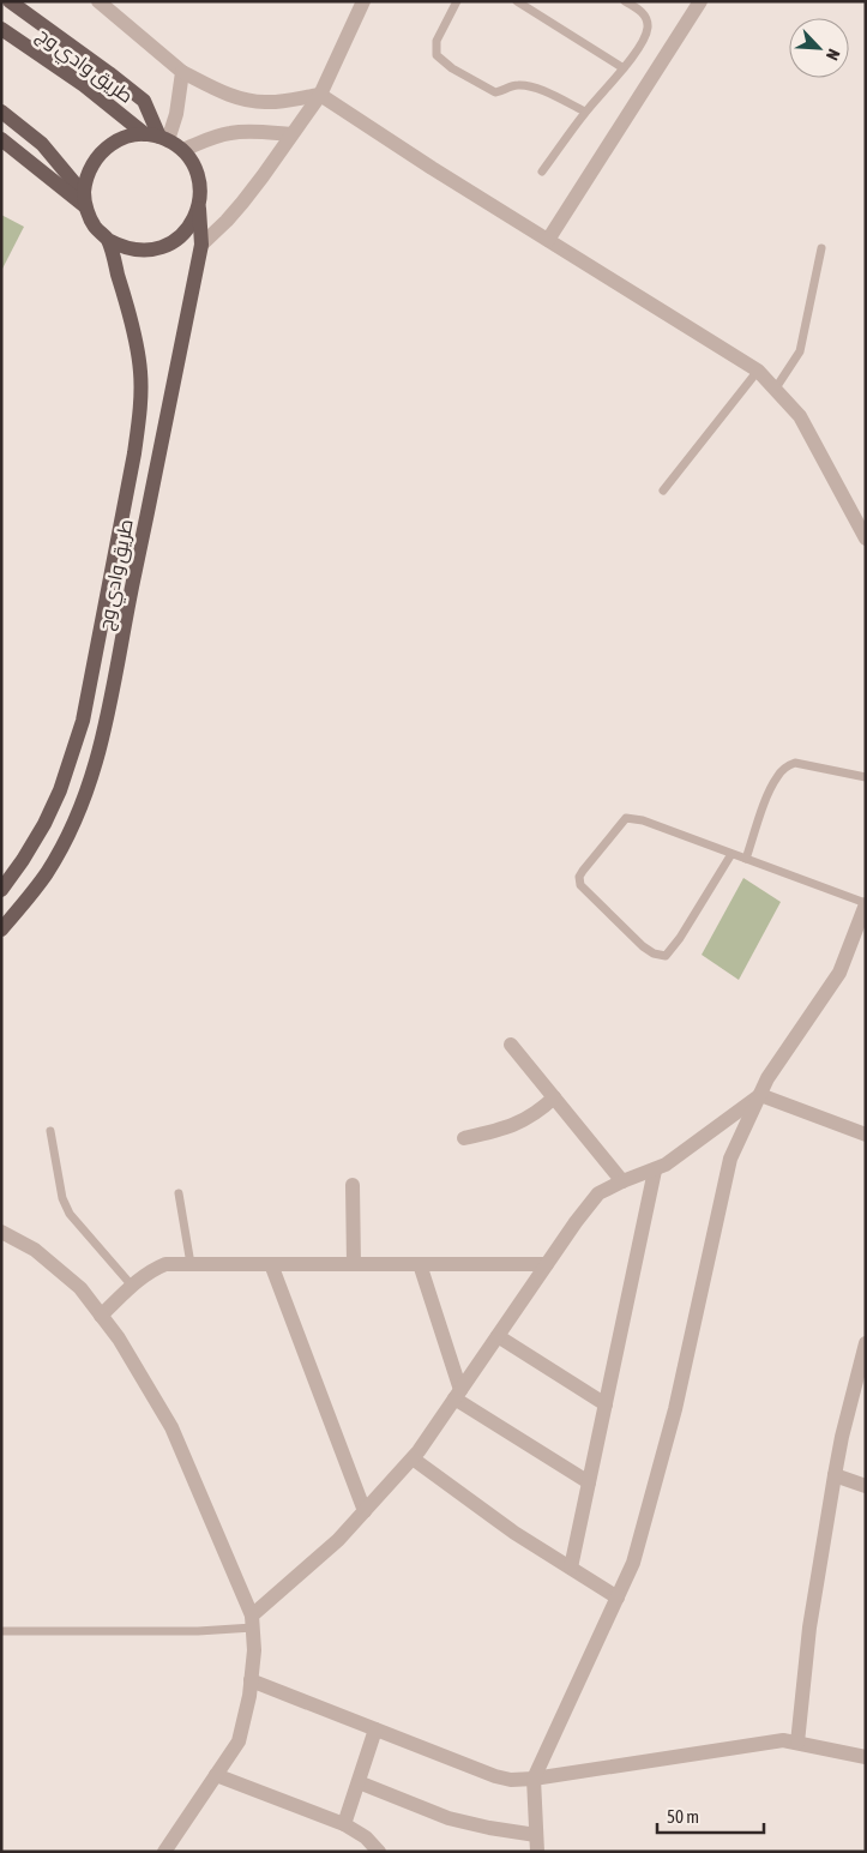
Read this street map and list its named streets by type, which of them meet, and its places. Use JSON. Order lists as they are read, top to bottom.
{
  "streets": {
    "main road": ["طريق وادي وج"]
  },
  "scale_bar": "50 m",
  "north": "bottom right"
}
